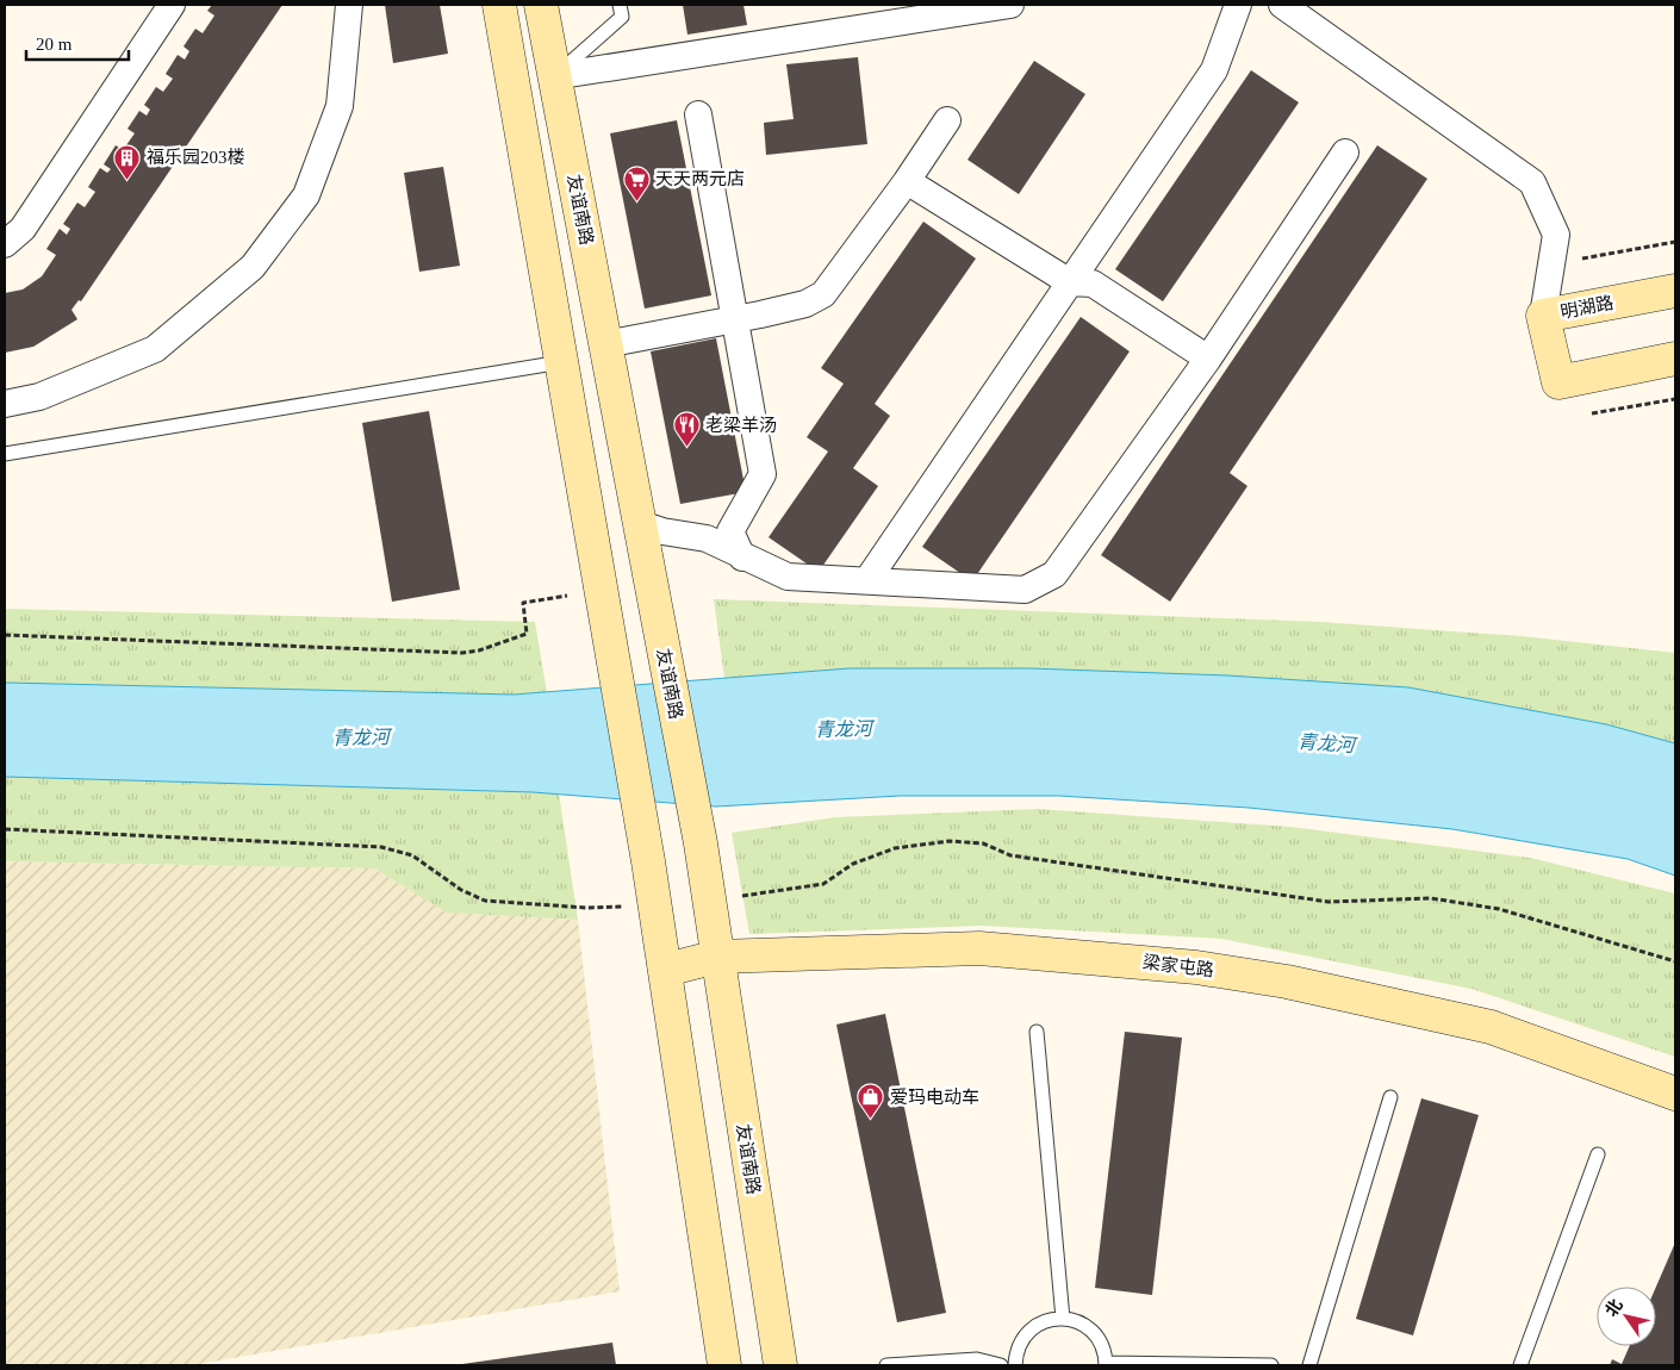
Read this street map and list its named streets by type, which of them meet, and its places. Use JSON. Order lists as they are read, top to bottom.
{
  "streets": {
    "main road": ["友谊南路", "明湖路", "梁家屯路"]
  },
  "crossings": [
    ["友谊南路", "梁家屯路"]
  ],
  "water": ["青龙河"],
  "places": {
    "building": ["福乐园203楼"],
    "supermarket": ["天天两元店"],
    "restaurant": ["老梁羊汤"],
    "shop": ["爱玛电动车"]
  },
  "scale_bar": "20 m",
  "north": "top left"
}
